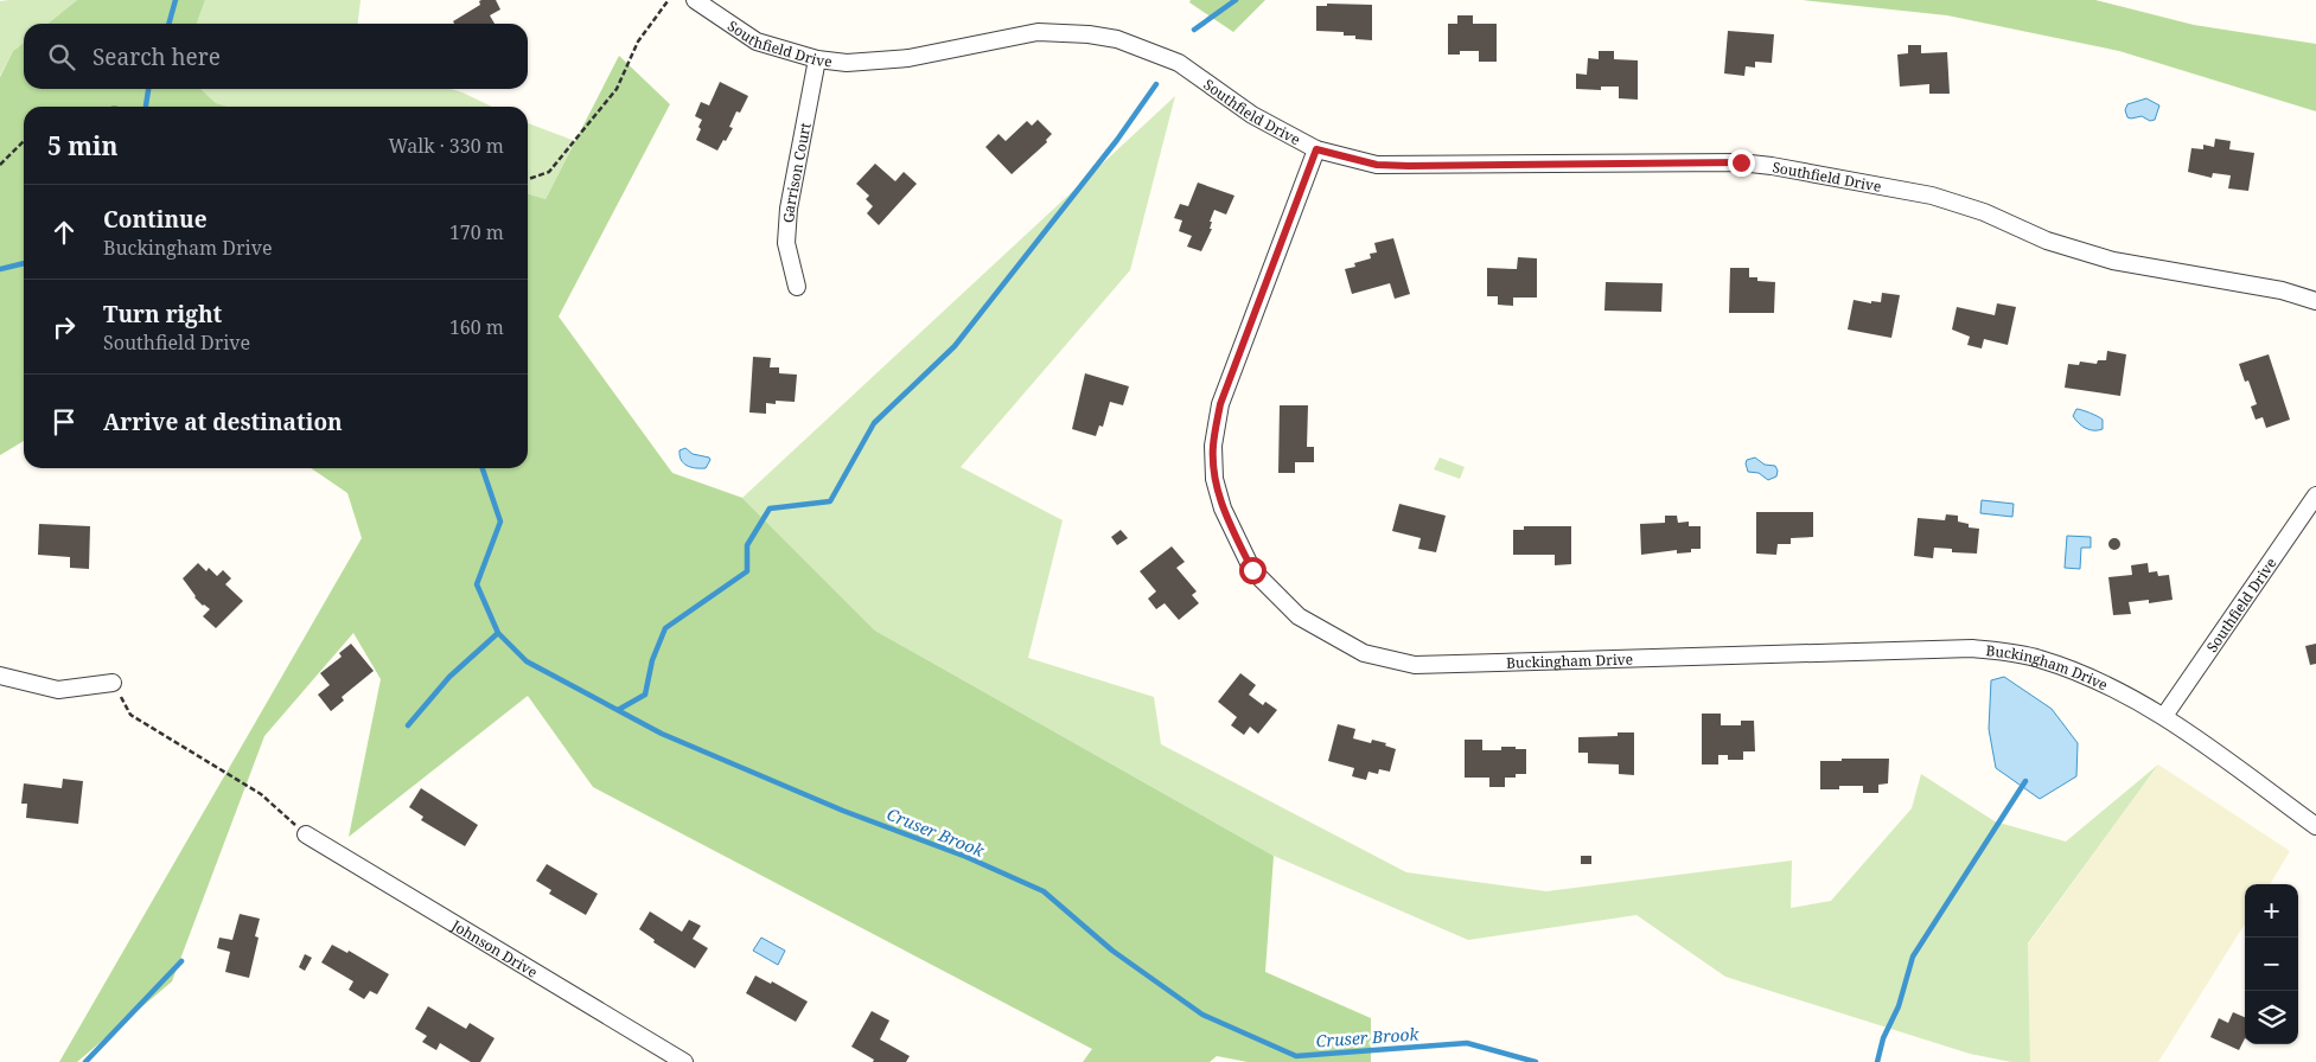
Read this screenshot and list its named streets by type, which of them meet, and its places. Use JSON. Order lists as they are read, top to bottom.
{
  "streets": {
    "street": [
      "Southfield Drive",
      "Garrison Court",
      "Buckingham Drive",
      "Johnson Drive"
    ]
  },
  "crossings": [
    ["Southfield Drive", "Garrison Court"],
    ["Southfield Drive", "Buckingham Drive"]
  ],
  "water": ["Cruser Brook"],
  "page": {
    "search": "Search here",
    "heading": ["5 min", "Walk · 330 m"],
    "list": [
      ["Continue", "Buckingham Drive", "170 m"],
      ["Turn right", "Southfield Drive", "160 m"],
      "Arrive at destination"
    ],
    "map_buttons": ["+", "−"]
  }
}
